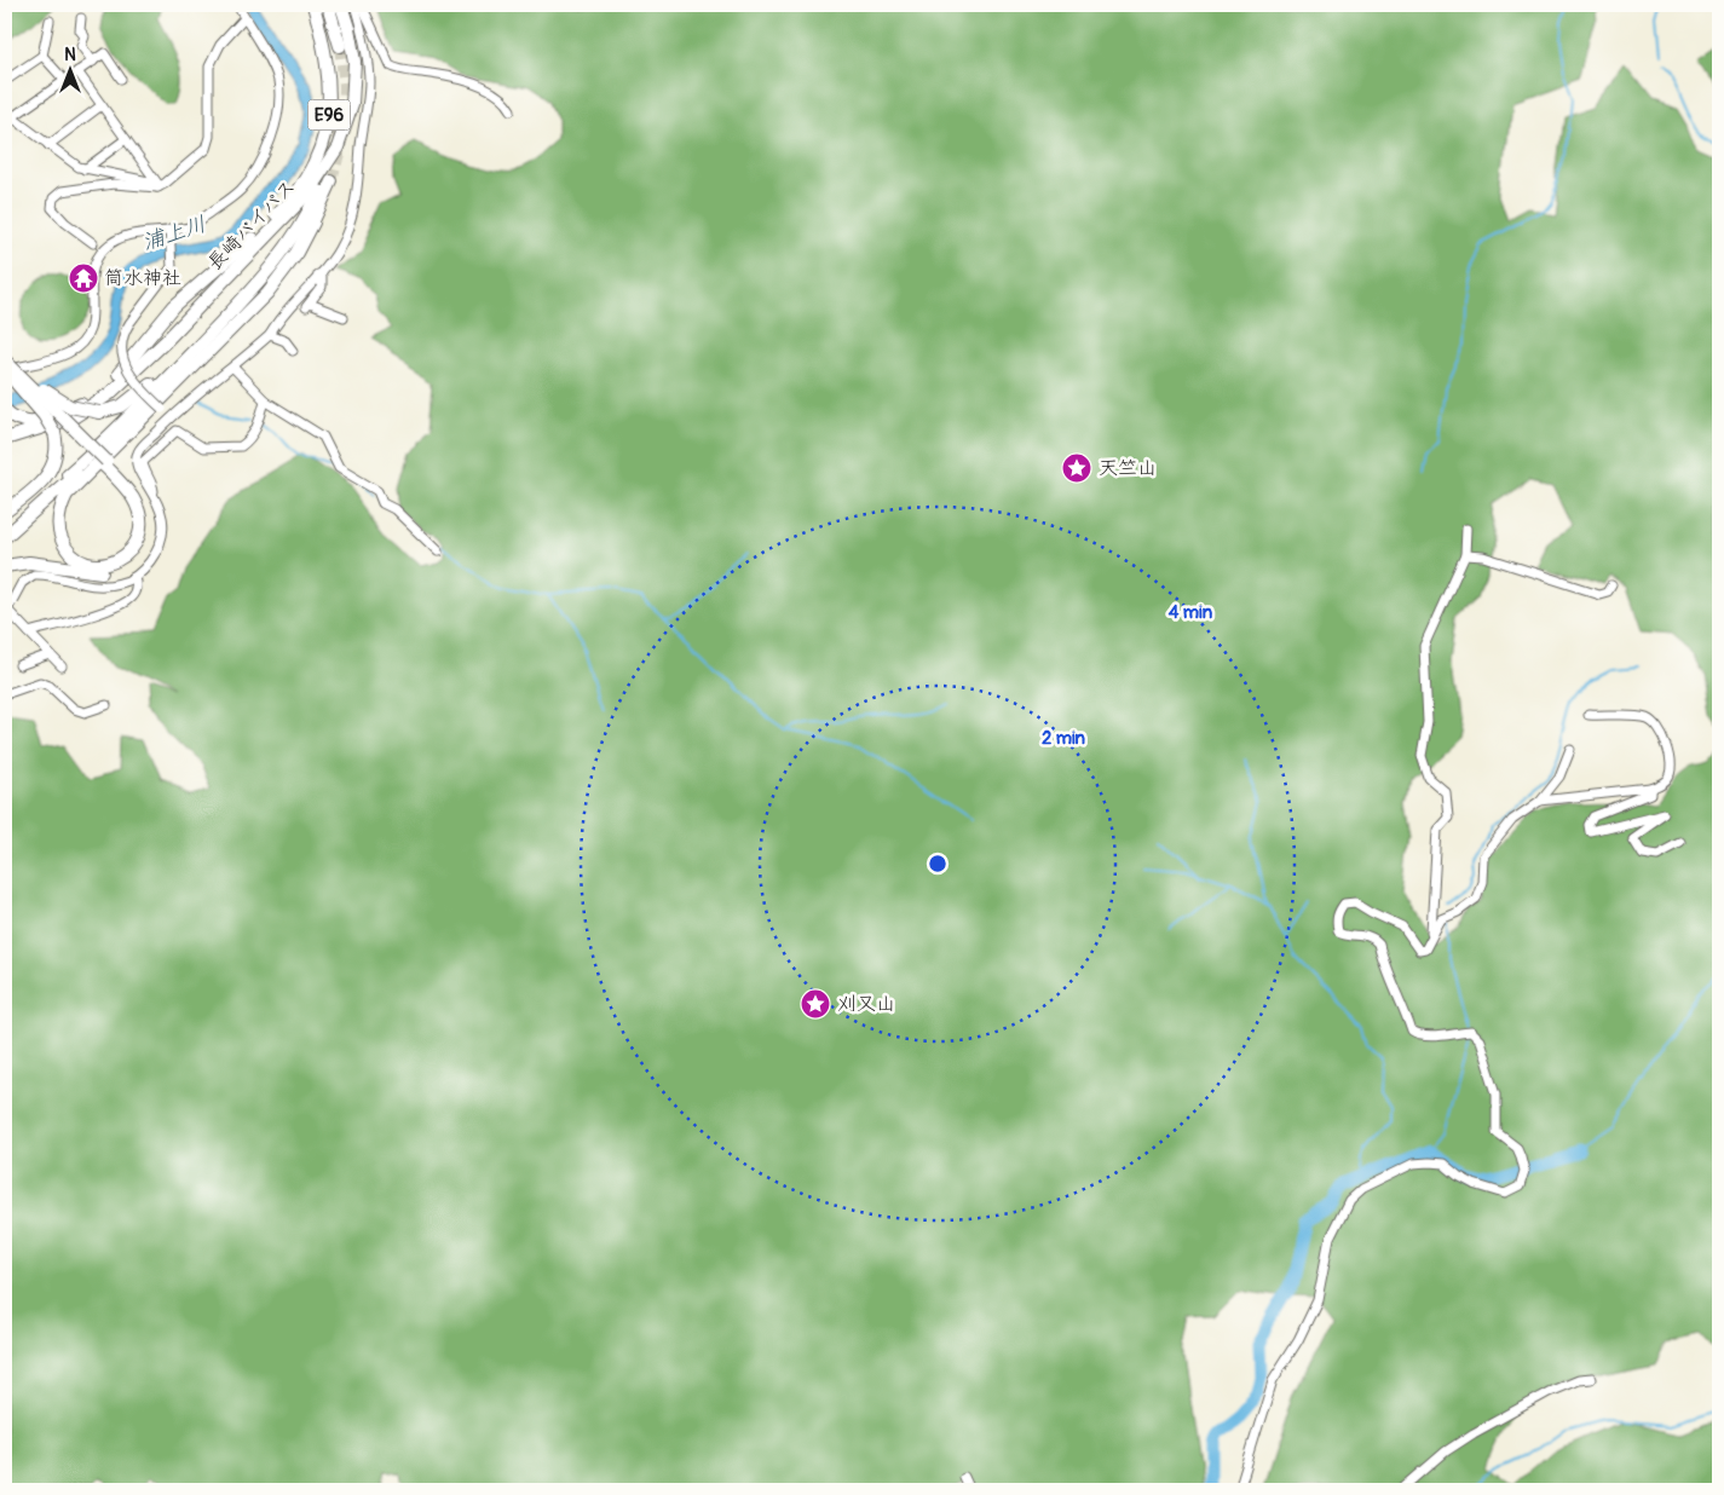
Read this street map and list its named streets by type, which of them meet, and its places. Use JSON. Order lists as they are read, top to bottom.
{
  "streets": {
    "highway": ["E96", "長崎バイパス"]
  },
  "water": ["浦上川"],
  "places": {
    "temple": ["筒水神社"],
    "place": ["天竺山", "刈又山"]
  },
  "north": "top",
  "rings": ["4 min", "2 min"]
}
